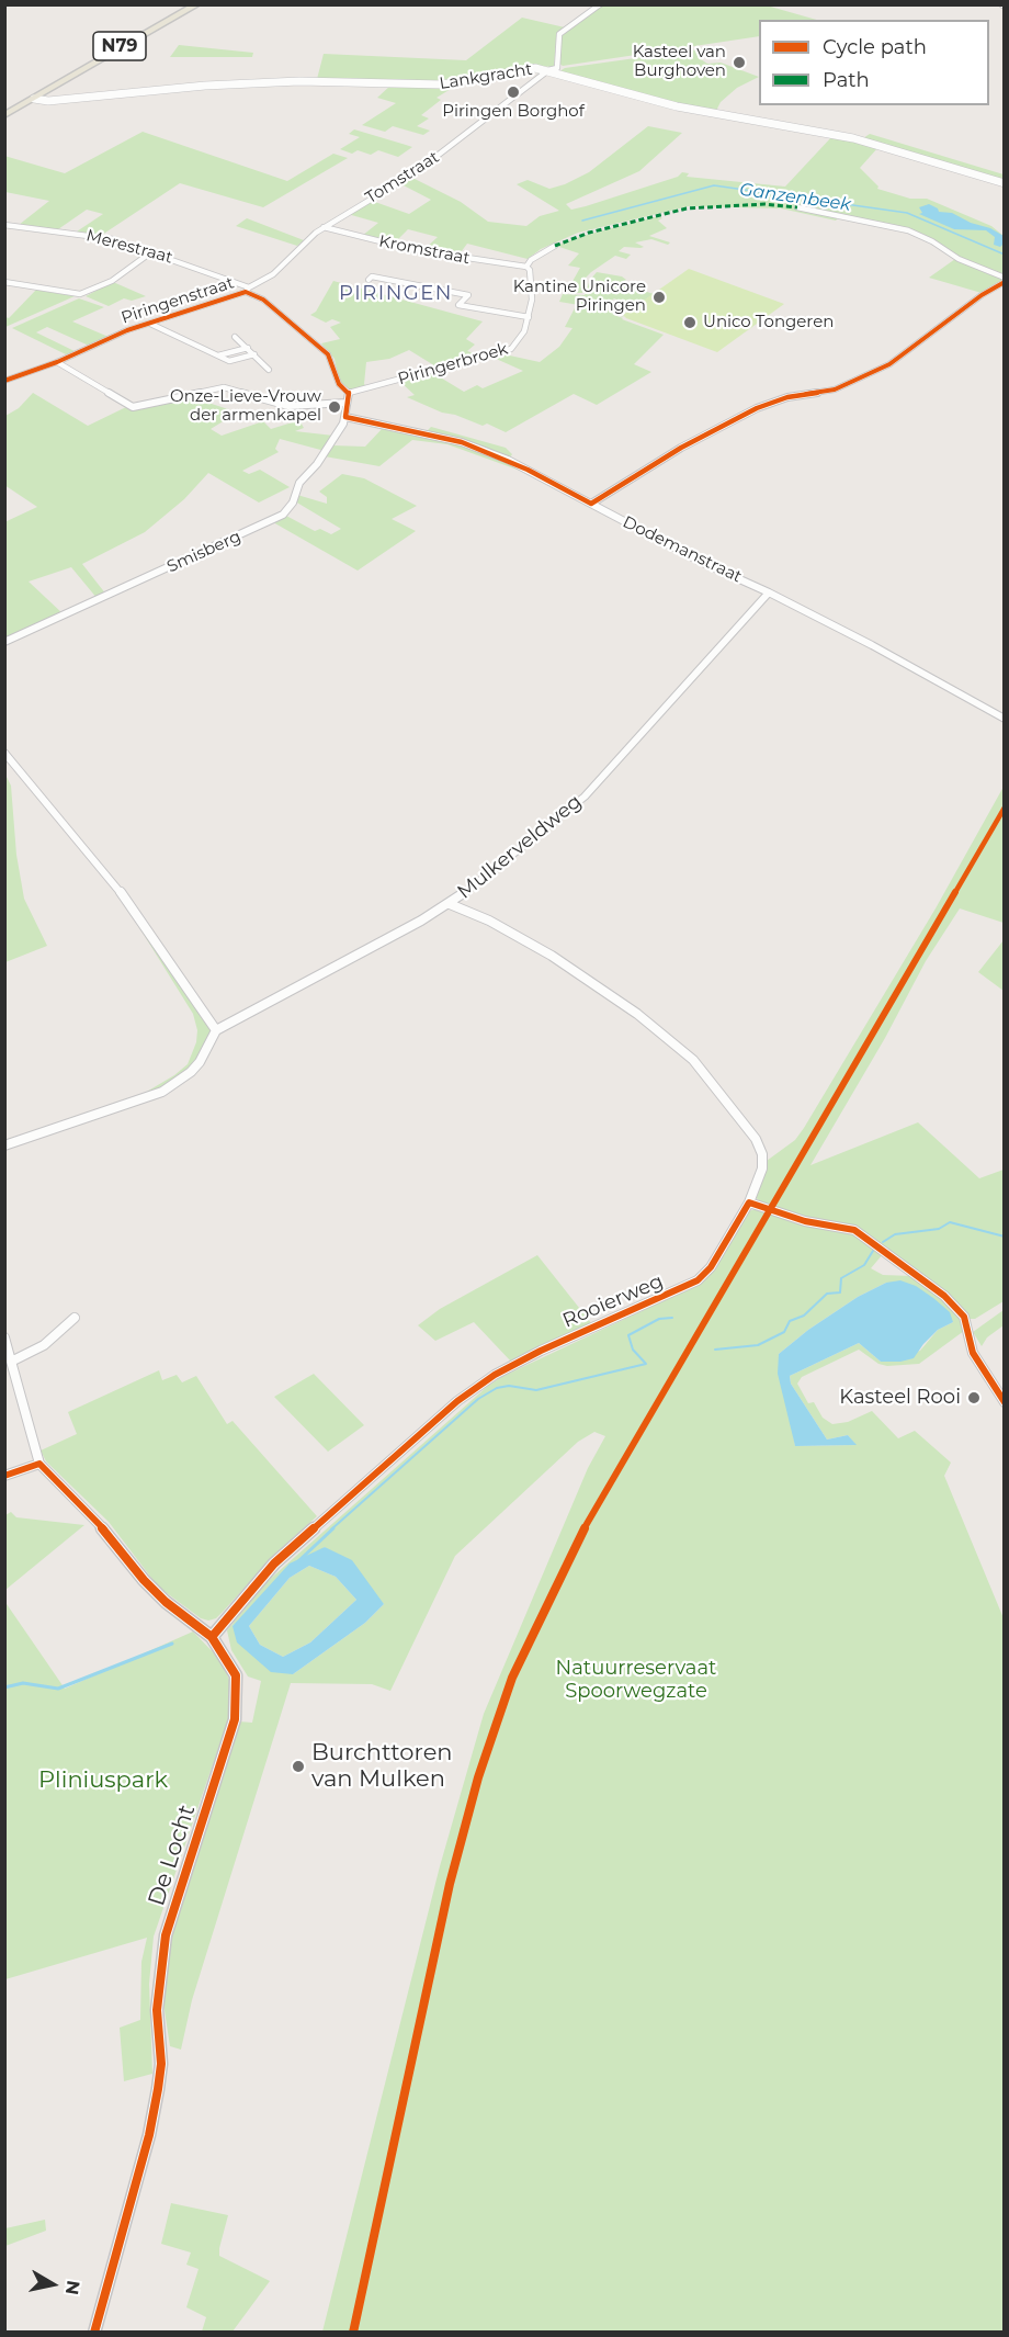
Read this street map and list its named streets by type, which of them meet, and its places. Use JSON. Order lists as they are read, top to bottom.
{
  "streets": {
    "main road": ["N79"],
    "street": [
      "Lankgracht",
      "Tomstraat",
      "Merestraat",
      "Kromstraat",
      "Piringenstraat",
      "Piringerbroek",
      "Dodemanstraat",
      "Smisberg",
      "Mulkerveldweg",
      "Rooierweg",
      "De Locht"
    ]
  },
  "crossings": [
    ["N79", "Lankgracht"],
    ["Lankgracht", "Tomstraat"],
    ["Tomstraat", "Merestraat"],
    ["Tomstraat", "Kromstraat"],
    ["Tomstraat", "Piringenstraat"],
    ["Merestraat", "Piringenstraat"],
    ["Merestraat", "Piringerbroek"],
    ["Merestraat", "Smisberg"],
    ["Kromstraat", "Piringerbroek"],
    ["Piringerbroek", "Smisberg"],
    ["Dodemanstraat", "Smisberg"],
    ["Dodemanstraat", "Mulkerveldweg"],
    ["Mulkerveldweg", "Rooierweg"],
    ["Rooierweg", "De Locht"]
  ],
  "districts": ["PIRINGEN"],
  "water": ["Ganzenbeek"],
  "parks": ["Natuurreservaat Spoorwegzate", "Pliniuspark"],
  "places": [
    "Kasteel van Burghoven",
    "Piringen Borghof",
    "Kantine Unicore Piringen",
    "Unico Tongeren",
    "Onze-Lieve-Vrouw der armenkapel",
    "Kasteel Rooi",
    "Burchttoren van Mulken"
  ],
  "legend": ["Cycle path", "Path"],
  "north": "right"
}
